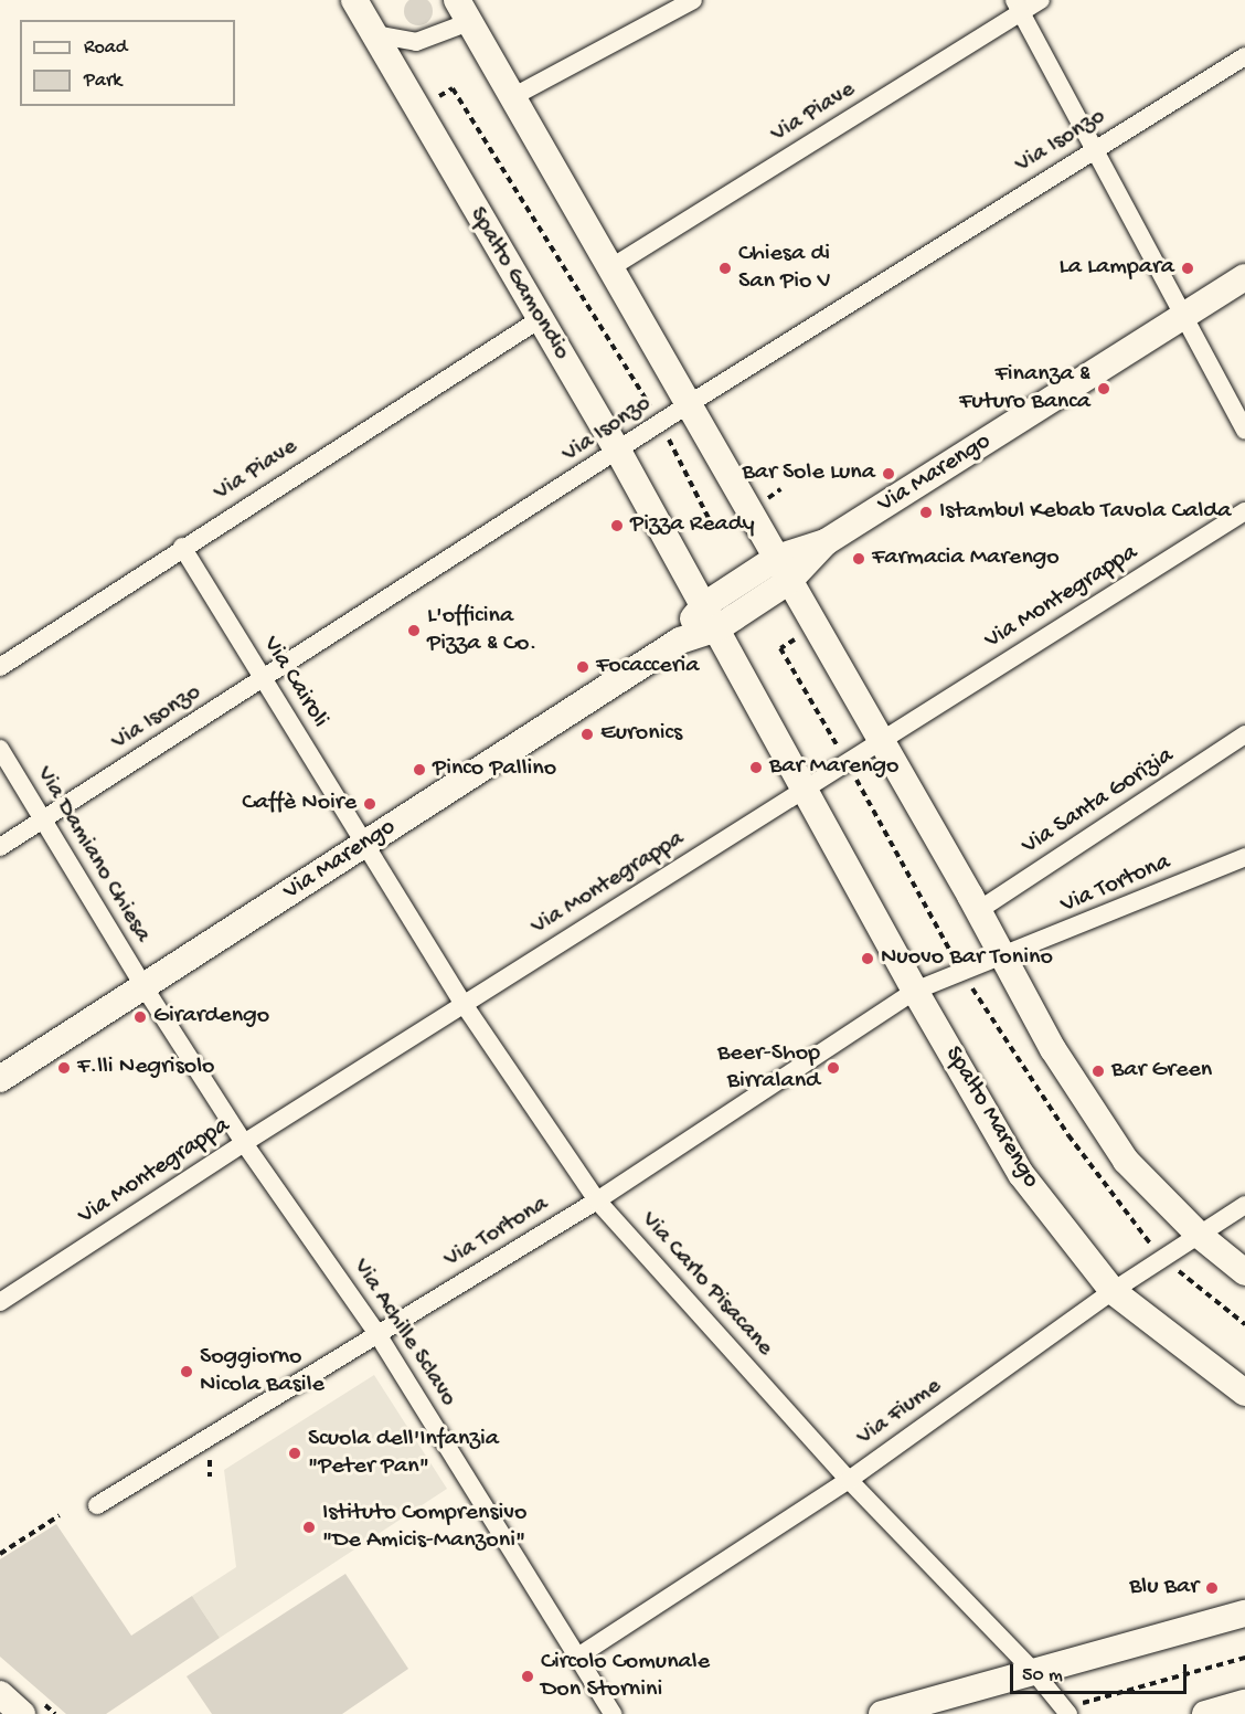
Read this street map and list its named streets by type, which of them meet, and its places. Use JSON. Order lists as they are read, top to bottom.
{
  "streets": {
    "street": [
      "Via Piave",
      "Via Isonzo",
      "Spalto Gamondio",
      "Via Marengo",
      "Via Montegrappa",
      "Via Cairoli",
      "Via Santa Gorizia",
      "Via Damiano Chiesa",
      "Via Tortona",
      "Spalto Marengo",
      "Via Carlo Pisacane",
      "Via Achille Sclavo",
      "Via Fiume"
    ]
  },
  "crossings": [
    ["Via Piave", "Spalto Gamondio"],
    ["Via Piave", "Via Cairoli"],
    ["Via Isonzo", "Spalto Gamondio"],
    ["Via Isonzo", "Via Cairoli"],
    ["Via Isonzo", "Via Damiano Chiesa"],
    ["Spalto Gamondio", "Via Marengo"],
    ["Spalto Gamondio", "Via Montegrappa"],
    ["Spalto Gamondio", "Spalto Marengo"],
    ["Via Marengo", "Via Cairoli"],
    ["Via Marengo", "Via Damiano Chiesa"],
    ["Via Marengo", "Via Carlo Pisacane"],
    ["Via Marengo", "Via Achille Sclavo"],
    ["Via Montegrappa", "Spalto Marengo"],
    ["Via Montegrappa", "Via Carlo Pisacane"],
    ["Via Montegrappa", "Via Achille Sclavo"],
    ["Via Cairoli", "Via Carlo Pisacane"],
    ["Via Damiano Chiesa", "Via Achille Sclavo"],
    ["Via Tortona", "Spalto Marengo"],
    ["Via Tortona", "Via Carlo Pisacane"],
    ["Via Tortona", "Via Achille Sclavo"],
    ["Spalto Marengo", "Via Fiume"],
    ["Via Carlo Pisacane", "Via Fiume"],
    ["Via Achille Sclavo", "Via Fiume"]
  ],
  "places": [
    "Chiesa di San Pio V",
    "La Lampara",
    "Finanza & Futuro Banca",
    "Bar Sole Luna",
    "Istambul Kebab Tavola Calda",
    "Pizza Ready",
    "Farmacia Marengo",
    "L'officina Pizza & Co.",
    "Focacceria",
    "Euronics",
    "Bar Marengo",
    "Pinco Pallino",
    "Caffè Noire",
    "Nuovo Bar Tonino",
    "Girardengo",
    "F.lli Negrisolo",
    "Beer-Shop Birraland",
    "Bar Green",
    "Soggiorno Nicola Basile",
    "Scuola dell'Infanzia \"Peter Pan\"",
    "Istituto Comprensivo \"De Amicis-Manzoni\"",
    "Blu Bar",
    "Circolo Comunale Don Stornini"
  ],
  "legend": ["Road", "Park"],
  "scale_bar": "50 m"
}
